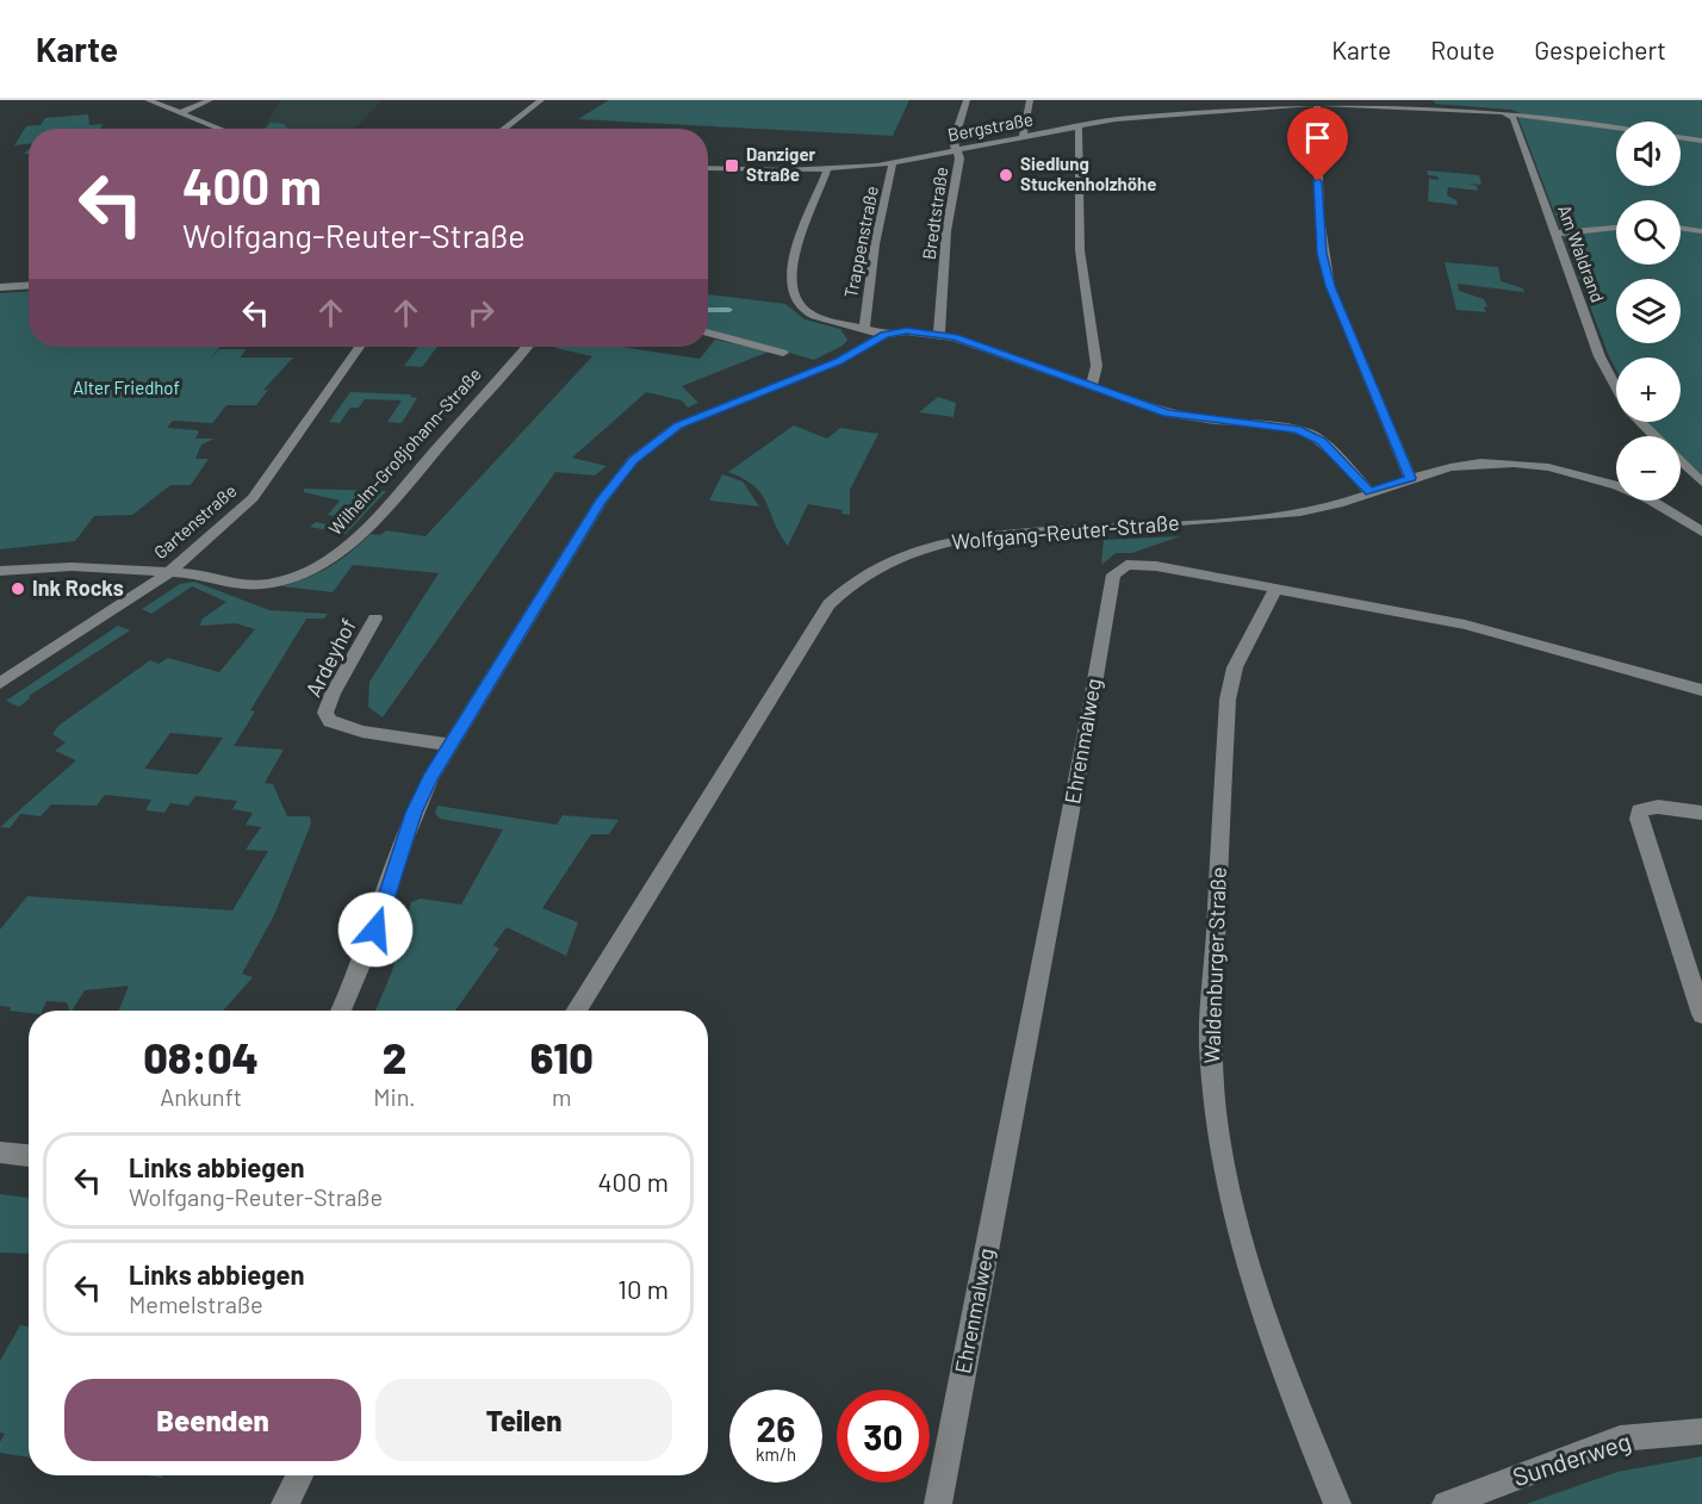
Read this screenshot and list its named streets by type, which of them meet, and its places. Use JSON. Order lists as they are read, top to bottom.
{
  "streets": {
    "street": [
      "Bergstraße",
      "Bredtstraße",
      "Trappenstraße",
      "Am Waldrand",
      "Wilhelm-Großjohann-Straße",
      "Gartenstraße",
      "Wolfgang-Reuter-Straße",
      "Ardeyhof",
      "Ehrenmalweg",
      "Waldenburger Straße",
      "Sunderweg"
    ]
  },
  "crossings": [
    ["Bergstraße", "Bredtstraße"],
    ["Bergstraße", "Trappenstraße"],
    ["Bergstraße", "Am Waldrand"],
    ["Wilhelm-Großjohann-Straße", "Gartenstraße"],
    ["Ehrenmalweg", "Waldenburger Straße"]
  ],
  "parks": ["Alter Friedhof"],
  "places": {
    "transit": ["Danziger Straße"],
    "other": ["Siedlung Stuckenholzhöhe", "Ink Rocks"]
  },
  "page": {
    "header": "Karte",
    "nav": ["Karte", "Route", "Gespeichert"],
    "map_buttons": ["+", "−"],
    "turn": ["400 m", "Wolfgang-Reuter-Straße"],
    "eta": [
      "08:04",
      "Ankunft",
      "2",
      "Min.",
      "610",
      "m"
    ],
    "list": [
      {
        "name": "Links abbiegen",
        "note": "Wolfgang-Reuter-Straße",
        "value": "400 m"
      },
      {
        "name": "Links abbiegen",
        "note": "Memelstraße",
        "value": "10 m"
      }
    ],
    "buttons": ["Beenden", "Teilen"],
    "speed": "26 km/h",
    "limit": "30"
  }
}
